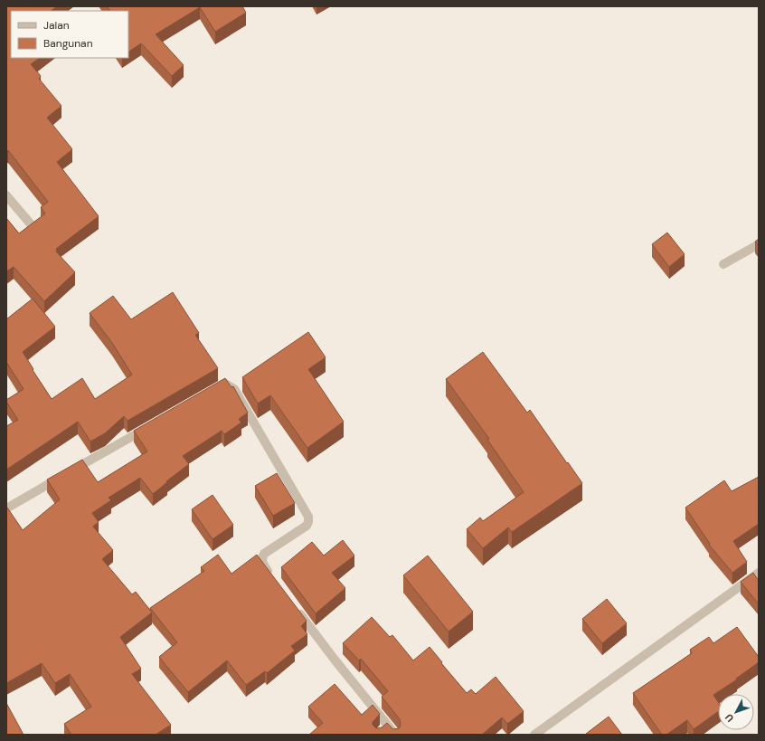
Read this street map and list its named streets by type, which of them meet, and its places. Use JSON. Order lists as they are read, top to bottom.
{
  "legend": ["Jalan", "Bangunan"],
  "north": "bottom left"
}
